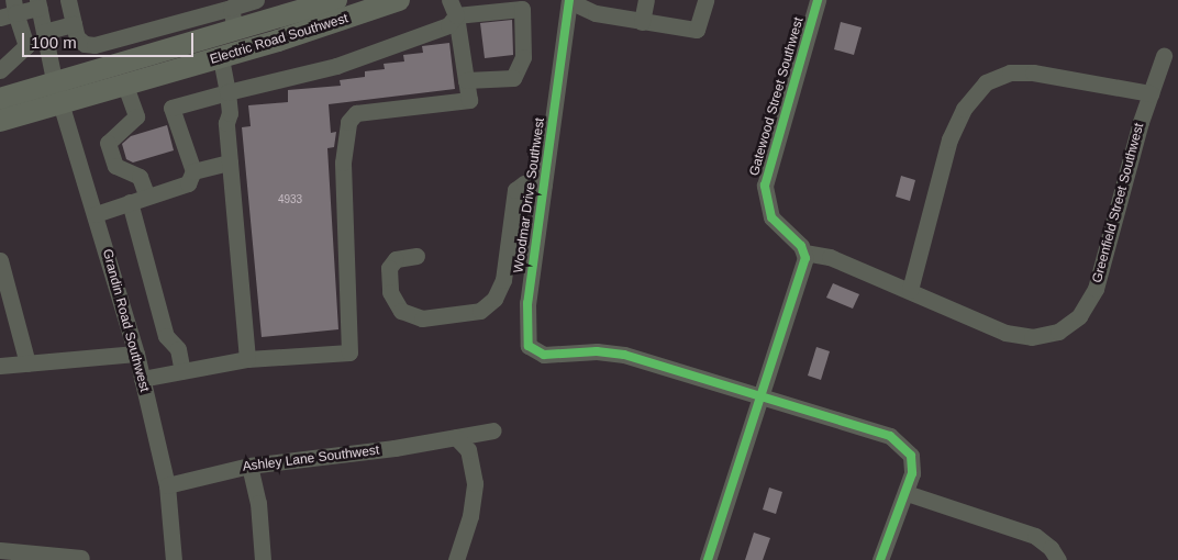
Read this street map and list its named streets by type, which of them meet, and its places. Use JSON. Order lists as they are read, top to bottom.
{
  "streets": {
    "main road": ["Electric Road Southwest"],
    "street": [
      "Gatewood Street Southwest",
      "Woodmar Drive Southwest",
      "Greenfield Street Southwest",
      "Grandin Road Southwest",
      "Ashley Lane Southwest"
    ]
  },
  "crossings": [
    ["Electric Road Southwest", "Grandin Road Southwest"],
    ["Gatewood Street Southwest", "Greenfield Street Southwest"],
    ["Grandin Road Southwest", "Ashley Lane Southwest"]
  ],
  "house_numbers": ["4933"],
  "scale_bar": "100 m"
}
